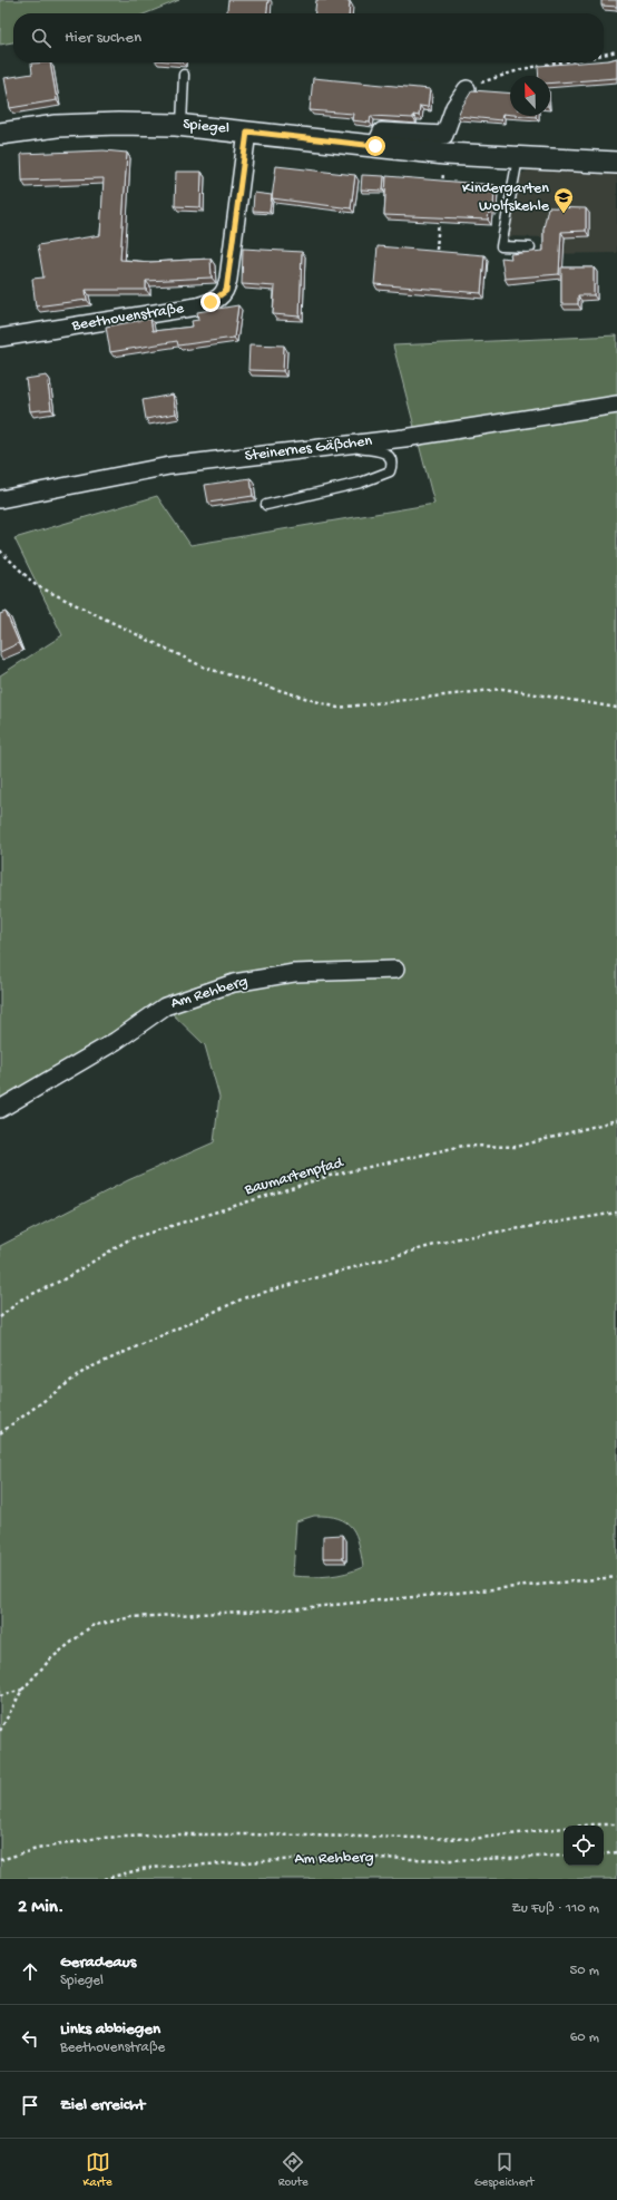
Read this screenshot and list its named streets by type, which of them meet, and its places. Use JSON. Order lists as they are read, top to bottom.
{
  "streets": {
    "street": [
      "Spiegel",
      "Beethovenstraße",
      "Steinernes Gäßchen",
      "Am Rehberg"
    ],
    "path": ["Baumartenpfad"]
  },
  "crossings": [
    ["Spiegel", "Beethovenstraße"]
  ],
  "places": {
    "school or university": ["Kindergarten Wolfskehle"]
  },
  "north": "top",
  "page": {
    "search": "Hier suchen",
    "heading": ["2 Min.", "Zu Fuß · 110 m"],
    "list": [
      ["Geradeaus", "Spiegel", "50 m"],
      ["Links abbiegen", "Beethovenstraße", "60 m"],
      "Ziel erreicht"
    ],
    "nav": ["Karte", "Route", "Gespeichert"]
  }
}
